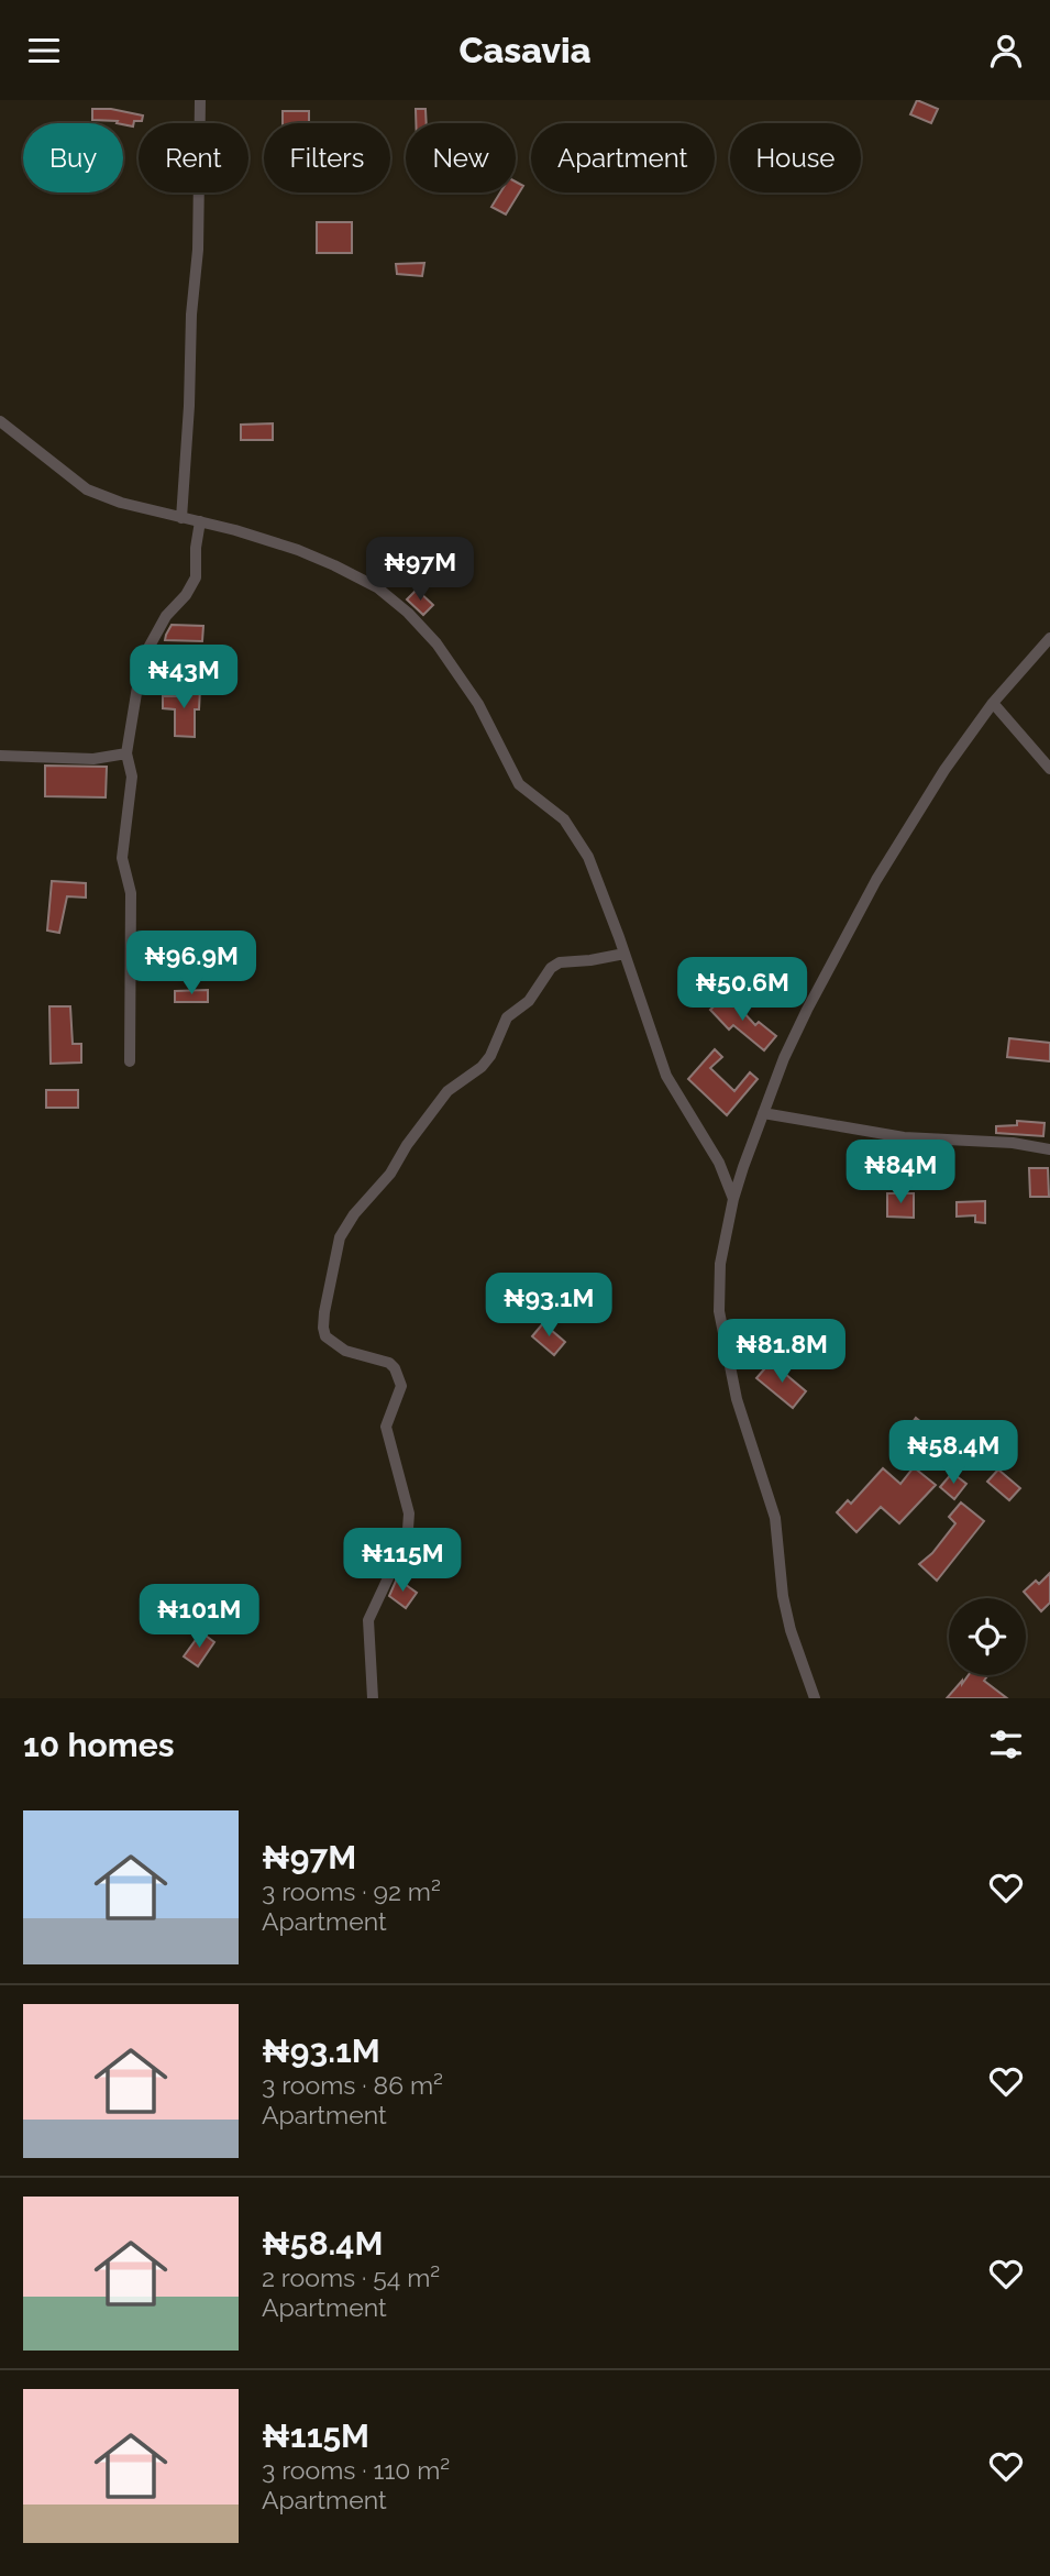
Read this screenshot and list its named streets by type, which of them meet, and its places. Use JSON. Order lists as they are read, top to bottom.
{
  "page": {
    "header": "Casavia",
    "chip": [
      "Buy",
      "Rent",
      "Filters",
      "New",
      "Apartment",
      "House"
    ],
    "price": [
      "₦97M",
      "₦43M",
      "₦96.9M",
      "₦50.6M",
      "₦84M",
      "₦93.1M",
      "₦81.8M",
      "₦58.4M",
      "₦115M",
      "₦101M"
    ],
    "heading": "10 homes",
    "list": [
      {
        "name": "₦97M",
        "note": "3 rooms · 92 m² · Apartment"
      },
      {
        "name": "₦93.1M",
        "note": "3 rooms · 86 m² · Apartment"
      },
      {
        "name": "₦58.4M",
        "note": "2 rooms · 54 m² · Apartment"
      },
      {
        "name": "₦115M",
        "note": "3 rooms · 110 m² · Apartment"
      }
    ]
  }
}
